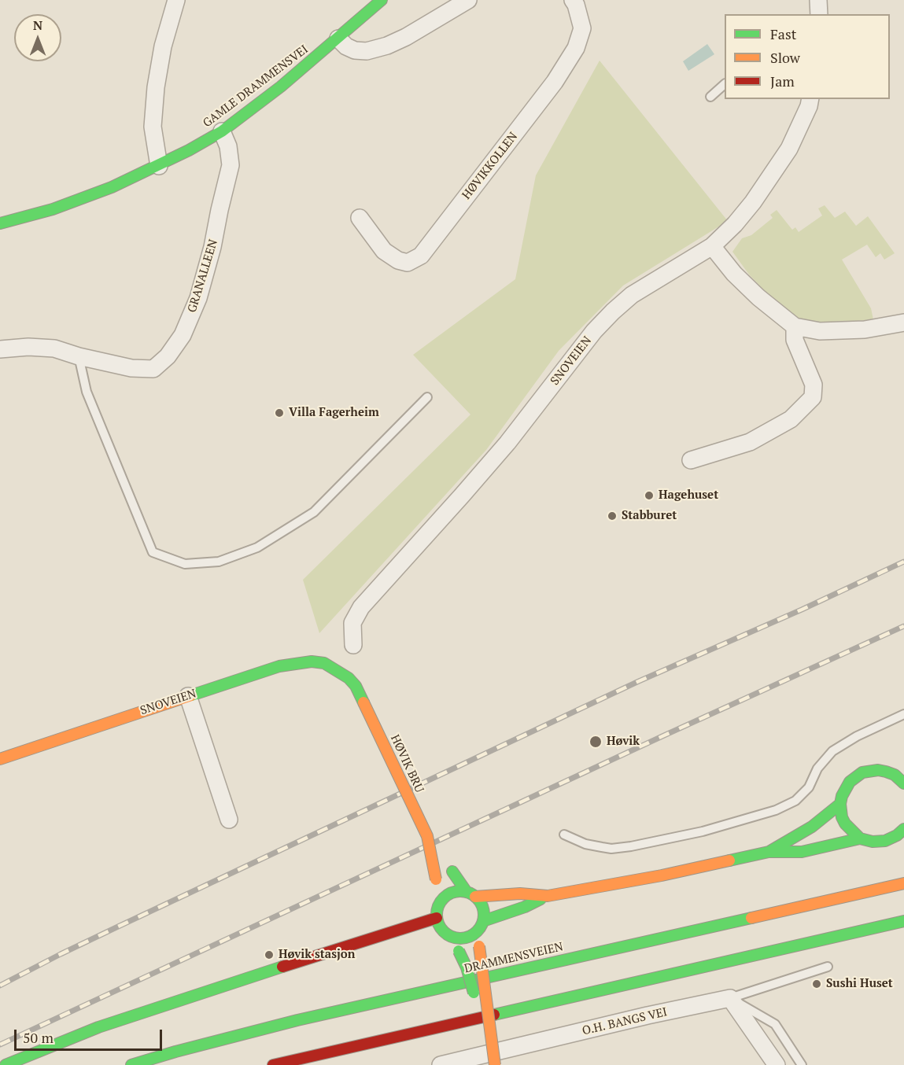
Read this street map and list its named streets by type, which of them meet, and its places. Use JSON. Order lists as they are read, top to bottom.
{
  "streets": {
    "main road": [
      "GAMLE DRAMMENSVEI",
      "SNOVEIEN",
      "HØVIK BRU",
      "DRAMMENSVEIEN"
    ],
    "street": ["HØVIKKOLLEN", "GRANALLEEN", "O.H. BANGS VEI"]
  },
  "crossings": [
    ["GAMLE DRAMMENSVEI", "GRANALLEEN"],
    ["SNOVEIEN", "HØVIK BRU"]
  ],
  "places": [
    "Villa Fagerheim",
    "Hagehuset",
    "Stabburet",
    "Høvik",
    "Høvik stasjon",
    "Sushi Huset"
  ],
  "legend": ["Fast", "Slow", "Jam"],
  "scale_bar": "50 m",
  "north": "top"
}
